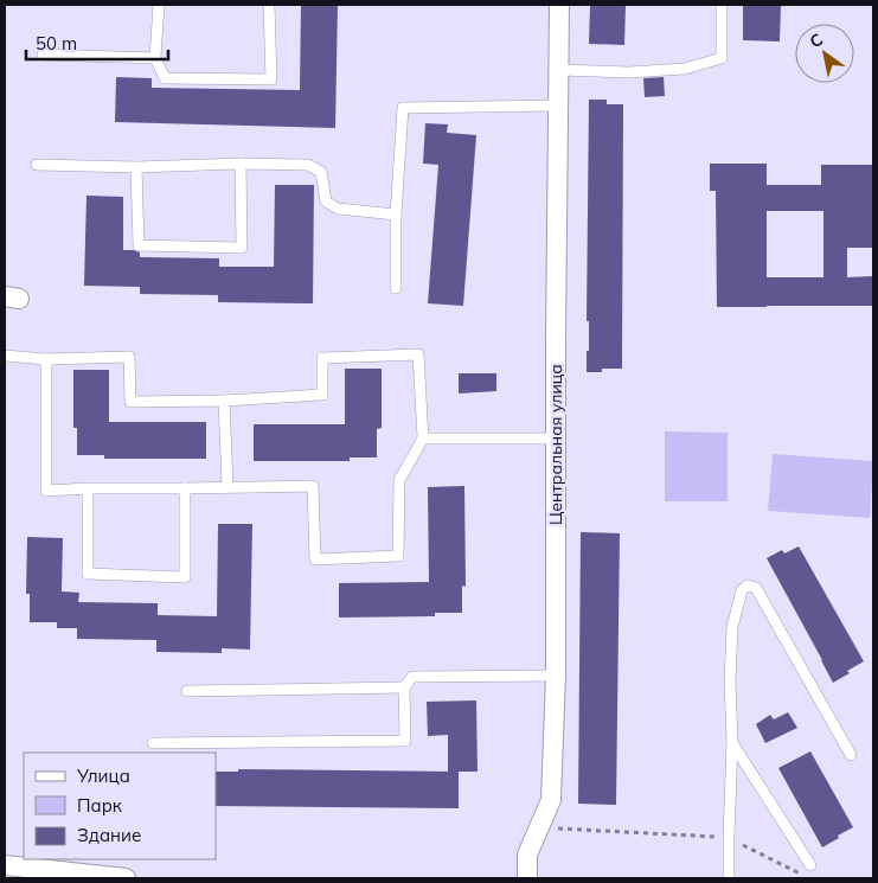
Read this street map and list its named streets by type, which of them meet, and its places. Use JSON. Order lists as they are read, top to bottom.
{
  "streets": {
    "street": ["Центральная улица"]
  },
  "legend": ["Улица", "Парк", "Здание"],
  "scale_bar": "50 m",
  "north": "top left"
}
